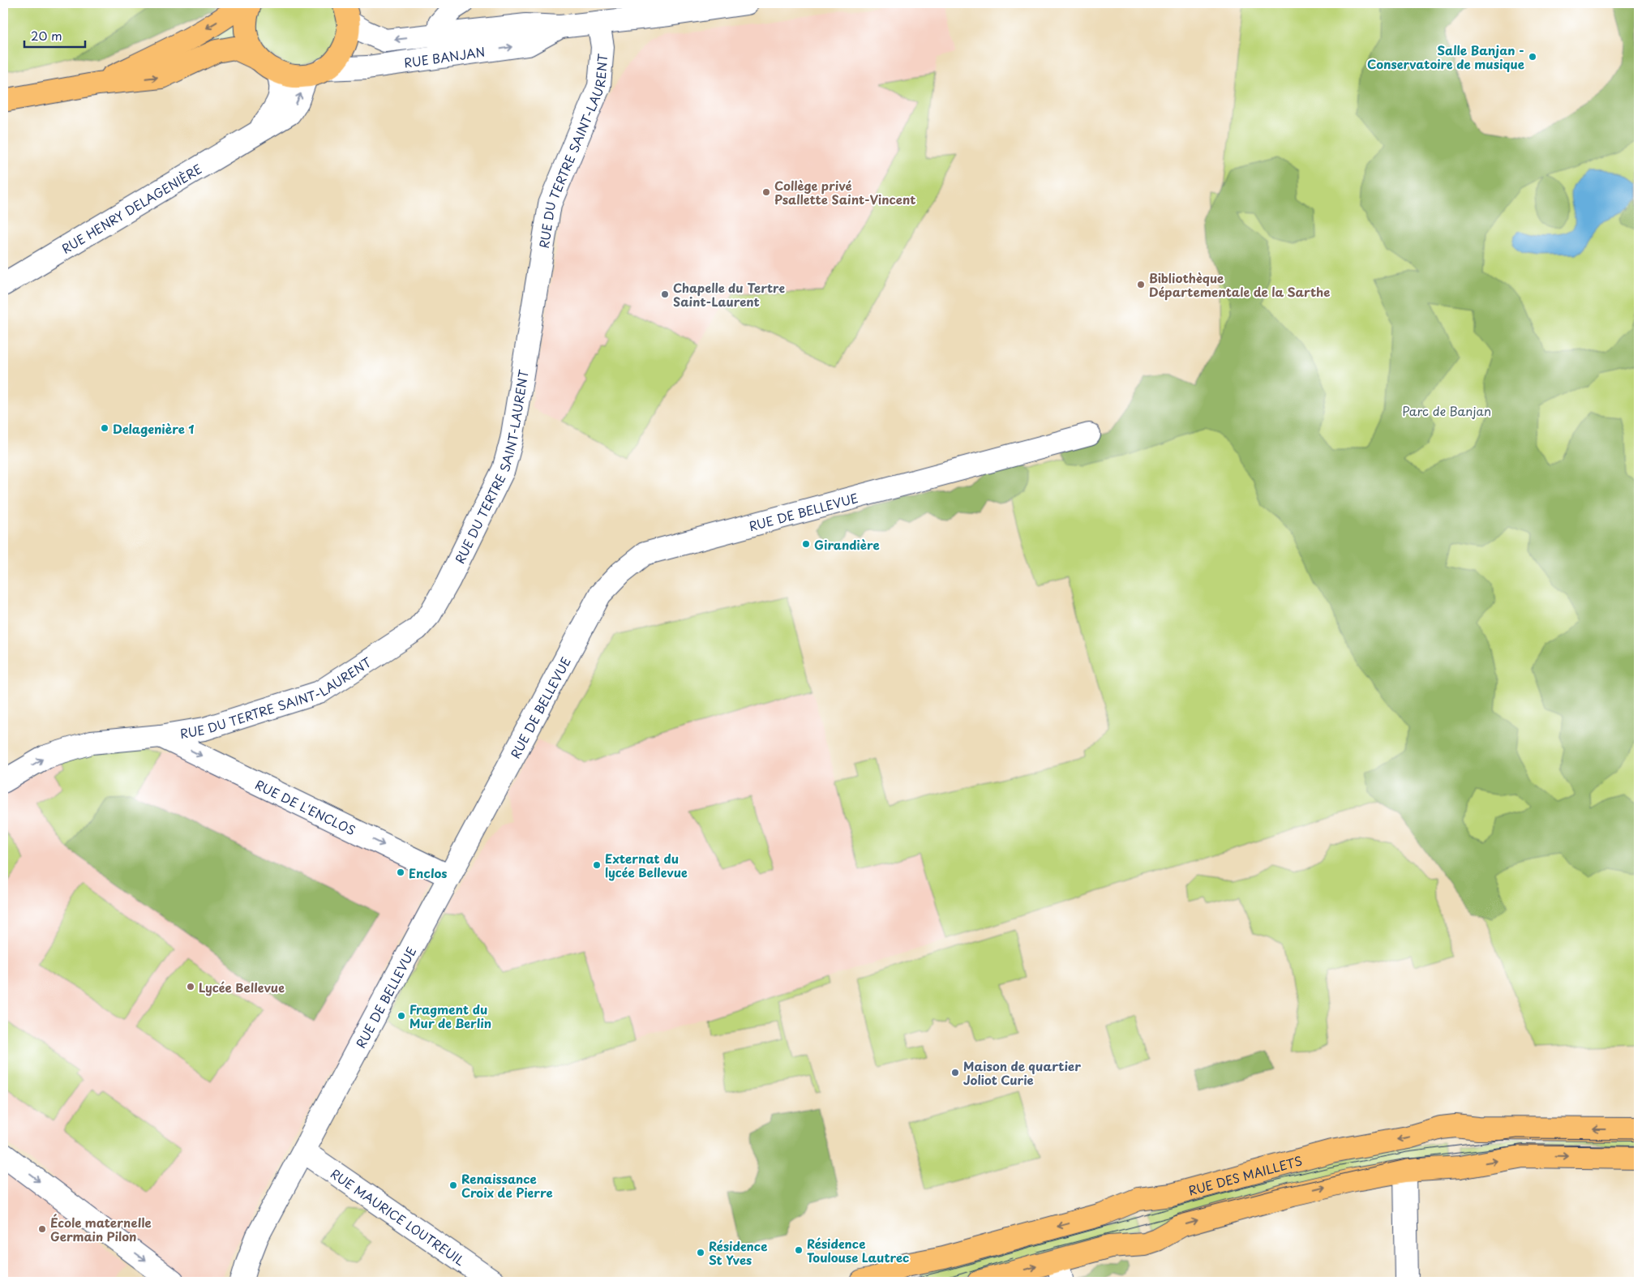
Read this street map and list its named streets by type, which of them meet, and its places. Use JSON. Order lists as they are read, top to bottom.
{
  "streets": {
    "main road": ["RUE DES MAILLETS"],
    "street": [
      "RUE BANJAN",
      "RUE DU TERTRE SAINT-LAURENT",
      "RUE HENRY DELAGENIÈRE",
      "RUE DE BELLEVUE",
      "RUE DE L'ENCLOS",
      "RUE MAURICE LOUTREUIL"
    ]
  },
  "crossings": [
    ["RUE BANJAN", "RUE DU TERTRE SAINT-LAURENT"],
    ["RUE BANJAN", "RUE HENRY DELAGENIÈRE"],
    ["RUE DU TERTRE SAINT-LAURENT", "RUE DE L'ENCLOS"],
    ["RUE DE BELLEVUE", "RUE DE L'ENCLOS"],
    ["RUE DE BELLEVUE", "RUE MAURICE LOUTREUIL"]
  ],
  "one_way": ["RUE DE L'ENCLOS"],
  "parks": ["Parc de Banjan"],
  "places": [
    "Salle Banjan - Conservatoire de musique",
    "Collège privé Psallette Saint-Vincent",
    "Bibliothèque Départementale de la Sarthe",
    "Chapelle du Tertre Saint-Laurent",
    "Delagenière 1",
    "Girandière",
    "Externat du lycée Bellevue",
    "Enclos",
    "Lycée Bellevue",
    "Fragment du Mur de Berlin",
    "Maison de quartier Joliot Curie",
    "Renaissance Croix de Pierre",
    "École maternelle Germain Pilon",
    "Résidence Toulouse Lautrec",
    "Résidence St Yves"
  ],
  "scale_bar": "20 m"
}
